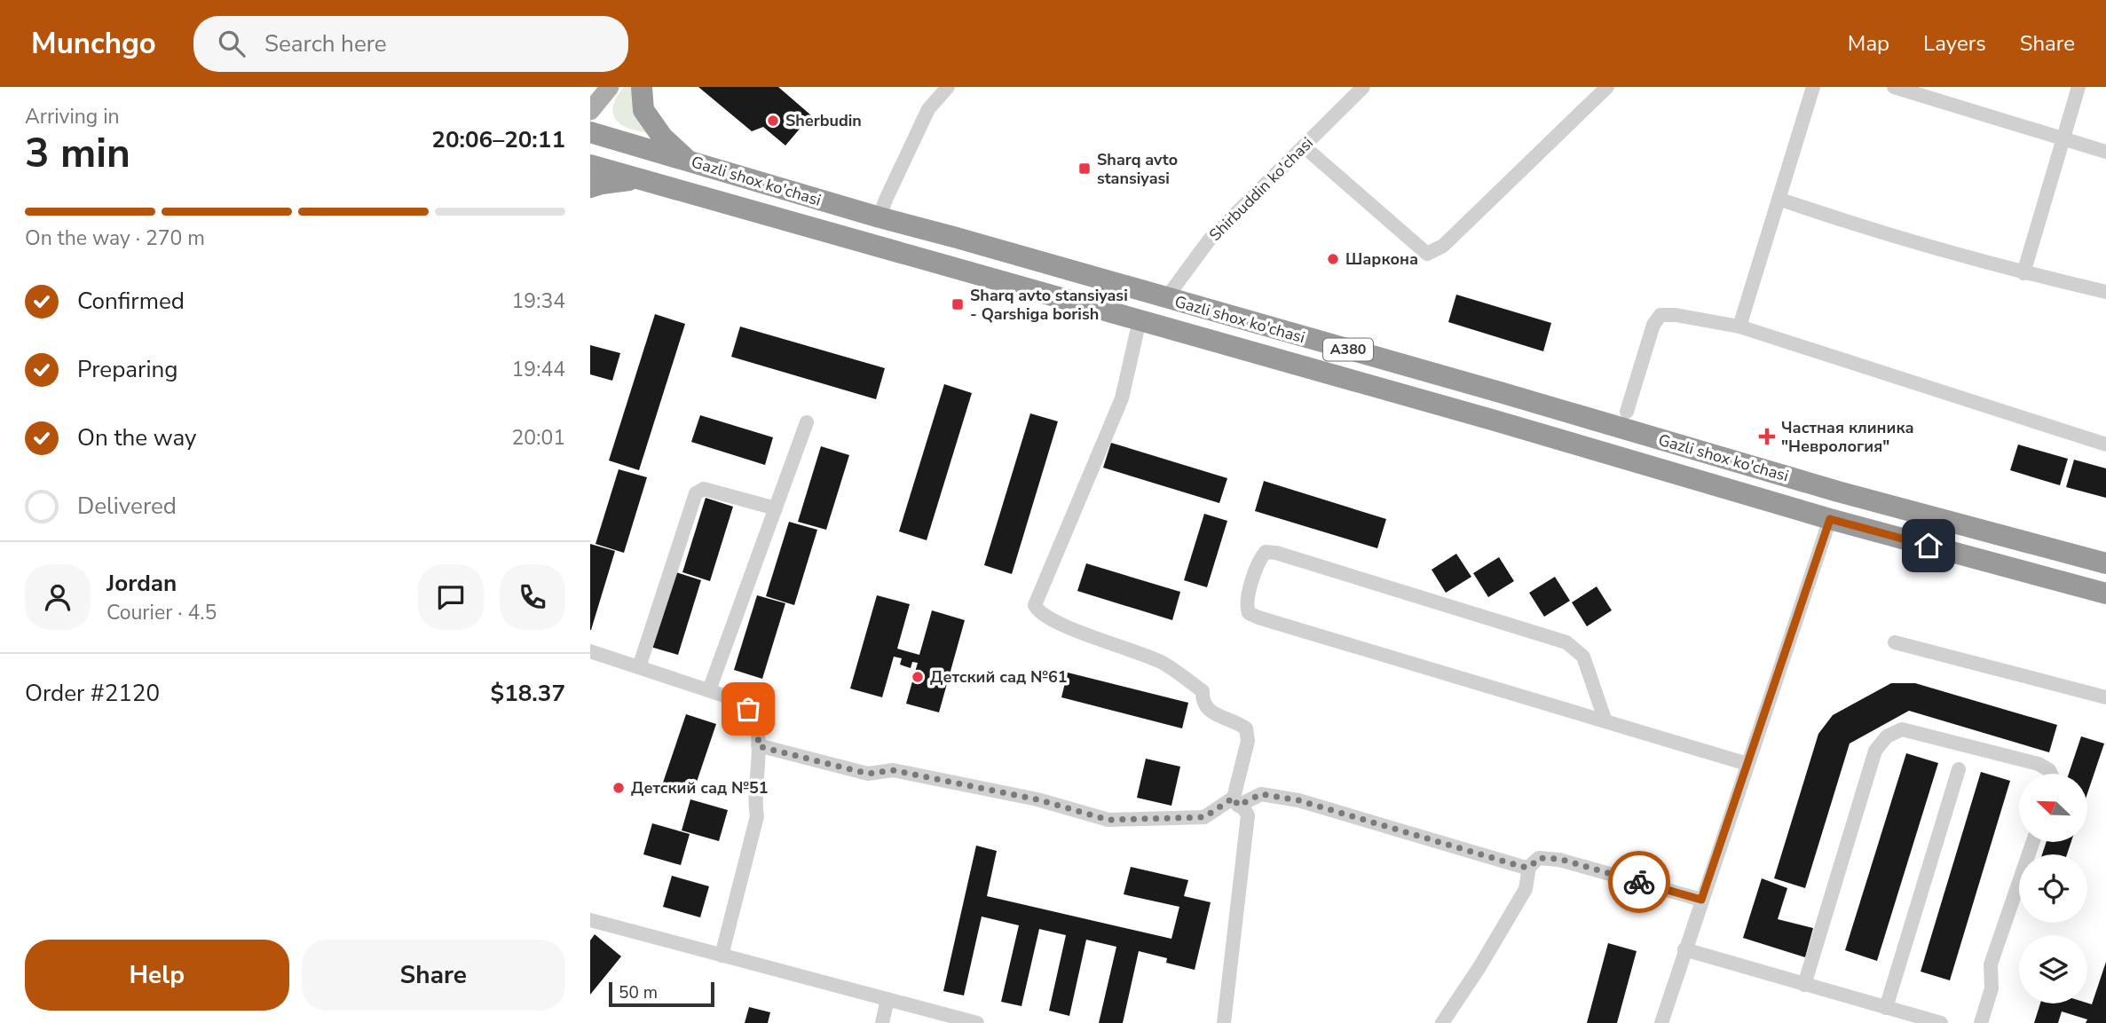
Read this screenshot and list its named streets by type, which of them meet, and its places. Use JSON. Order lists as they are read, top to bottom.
{
  "streets": {
    "highway": ["Gazli shox ko'chasi", "A380"],
    "street": ["Shirbuddin ko'chasi"]
  },
  "crossings": [
    ["Gazli shox ko'chasi", "Shirbuddin ko'chasi"]
  ],
  "places": {
    "other": [
      "Sherbudin",
      "Шаркона",
      "Детский сад №61",
      "Детский сад №51"
    ],
    "transit": ["Sharq avto stansiyasi", "Sharq avto stansiyasi - Qarshiga borish"],
    "health": ["Частная клиника \"Неврология\""]
  },
  "scale_bar": "50 m",
  "north": "top left",
  "page": {
    "header": "Munchgo",
    "search": "Search here",
    "nav": ["Map", "Layers", "Share"],
    "heading": ["3 min", "Arriving in", "20:06–20:11"],
    "panel": [
      "Jordan",
      "Courier · 4.5",
      "Order #2120",
      "$18.37"
    ],
    "bar": "On the way · 270 m",
    "list": [
      ["Confirmed", "19:34"],
      ["Preparing", "19:44"],
      ["On the way", "20:01"],
      "Delivered"
    ],
    "buttons": ["Help", "Share"],
    "scale": "50 m"
  }
}
